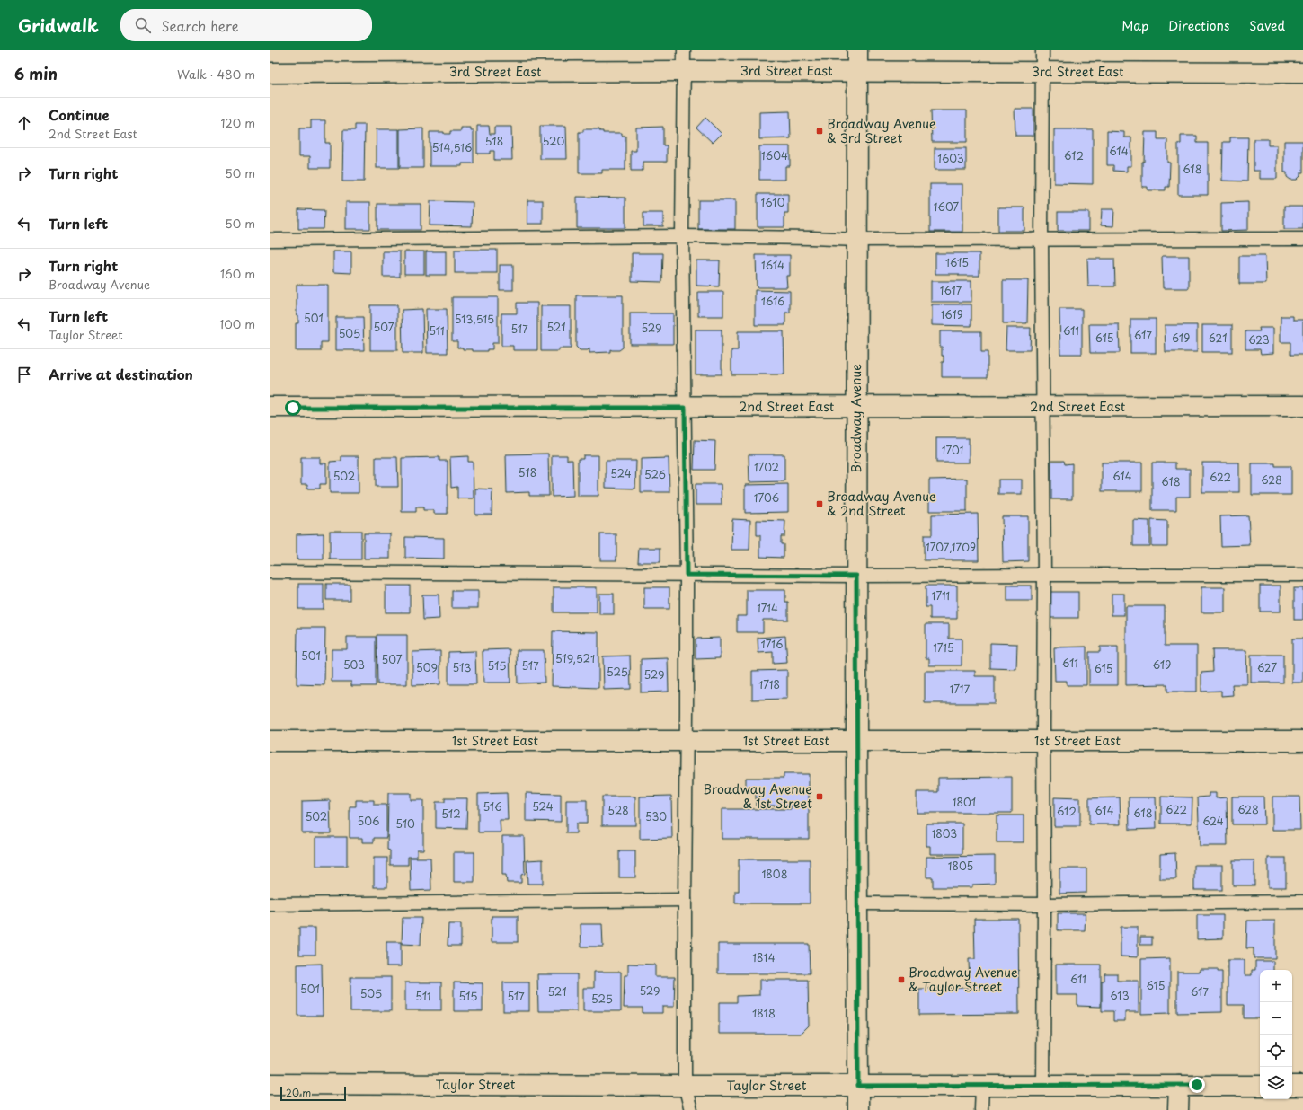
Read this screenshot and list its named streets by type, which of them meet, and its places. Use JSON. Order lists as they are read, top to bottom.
{
  "streets": {
    "street": [
      "3rd Street East",
      "2nd Street East",
      "Broadway Avenue",
      "1st Street East",
      "Taylor Street"
    ]
  },
  "crossings": [
    ["3rd Street East", "Broadway Avenue"],
    ["2nd Street East", "Broadway Avenue"],
    ["Broadway Avenue", "1st Street East"],
    ["Broadway Avenue", "Taylor Street"]
  ],
  "places": {
    "transit": [
      "Broadway Avenue & 3rd Street",
      "Broadway Avenue & 2nd Street",
      "Broadway Avenue & 1st Street",
      "Broadway Avenue & Taylor Street"
    ]
  },
  "house_numbers": [
    "518",
    "520",
    "514,516",
    "614",
    "1604",
    "612",
    "1603",
    "618",
    "1610",
    "1607",
    "1615",
    "1614",
    "1617",
    "1616",
    "1619",
    "501",
    "513,515",
    "507",
    "521",
    "529",
    "517",
    "511",
    "611",
    "505",
    "617",
    "615",
    "619",
    "621",
    "623",
    "1701",
    "1702",
    "518",
    "524",
    "526",
    "502",
    "614",
    "622",
    "628",
    "618",
    "1706",
    "1707,1709",
    "1711",
    "1714",
    "1716",
    "1715",
    "501",
    "519,521",
    "507",
    "611",
    "503",
    "619",
    "515",
    "517",
    "509",
    "513",
    "627",
    "615",
    "525",
    "529",
    "1718",
    "1717",
    "1801",
    "516",
    "524",
    "622",
    "628",
    "528",
    "614",
    "612",
    "618",
    "512",
    "502",
    "530",
    "506",
    "624",
    "510",
    "1803",
    "1805",
    "1808",
    "1814",
    "611",
    "615",
    "501",
    "529",
    "521",
    "617",
    "505",
    "613",
    "511",
    "515",
    "517",
    "525",
    "1818"
  ],
  "scale_bar": "20 m",
  "page": {
    "header": "Gridwalk",
    "search": "Search here",
    "nav": ["Map", "Directions", "Saved"],
    "heading": ["6 min", "Walk · 480 m"],
    "list": [
      ["Continue", "2nd Street East", "120 m"],
      ["Turn right", "50 m"],
      ["Turn left", "50 m"],
      ["Turn right", "Broadway Avenue", "160 m"],
      ["Turn left", "Taylor Street", "100 m"],
      "Arrive at destination"
    ],
    "map_buttons": ["+", "−"],
    "scale": "20 m"
  }
}
